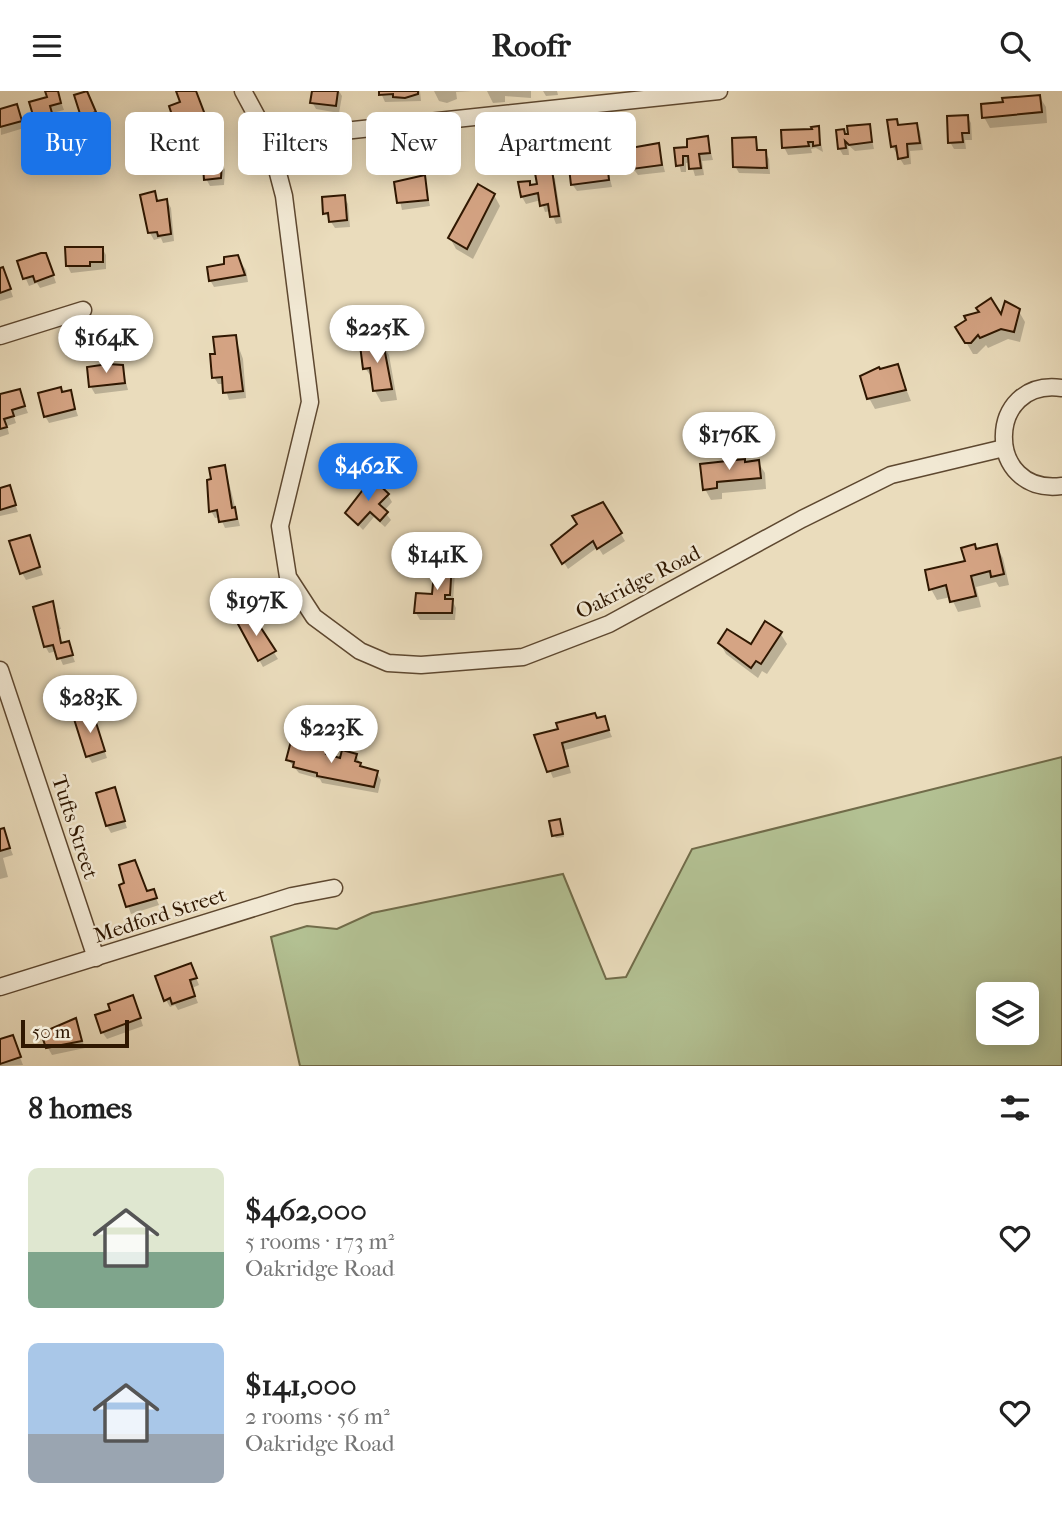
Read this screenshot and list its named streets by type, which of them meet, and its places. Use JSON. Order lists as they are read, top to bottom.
{
  "streets": {
    "street": ["Oakridge Road", "Tufts Street", "Medford Street"]
  },
  "crossings": [
    ["Tufts Street", "Medford Street"]
  ],
  "scale_bar": "50 m",
  "page": {
    "header": "Roofr",
    "chip": [
      "Buy",
      "Rent",
      "Filters",
      "New",
      "Apartment"
    ],
    "price": [
      "$225K",
      "$164K",
      "$176K",
      "$462K",
      "$141K",
      "$197K",
      "$283K",
      "$223K"
    ],
    "scale": "50 m",
    "heading": "8 homes",
    "list": [
      {
        "name": "$462,000",
        "note": "5 rooms · 173 m² · Oakridge Road"
      },
      {
        "name": "$141,000",
        "note": "2 rooms · 56 m² · Oakridge Road"
      }
    ]
  }
}
